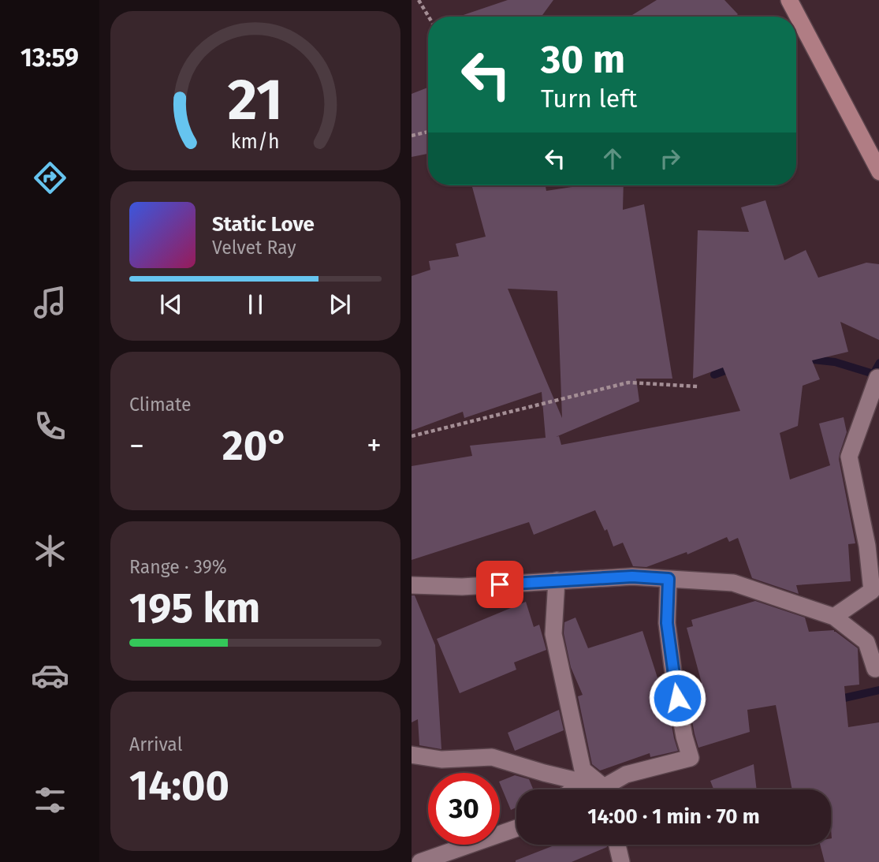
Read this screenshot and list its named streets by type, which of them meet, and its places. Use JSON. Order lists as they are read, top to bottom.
{
  "page": {
    "tabs": "13:59",
    "turn": ["30 m", "Turn left"],
    "song": ["Static Love", "Velvet Ray"],
    "tile": [
      "Climate",
      ["Range · 39%", "195 km"],
      ["Arrival", "14:00"]
    ],
    "heat": ["−", "20°", "+"],
    "limit": "30",
    "trip": "14:00 · 1 min · 70 m",
    "gauge": ["21", "km/h"]
  }
}
